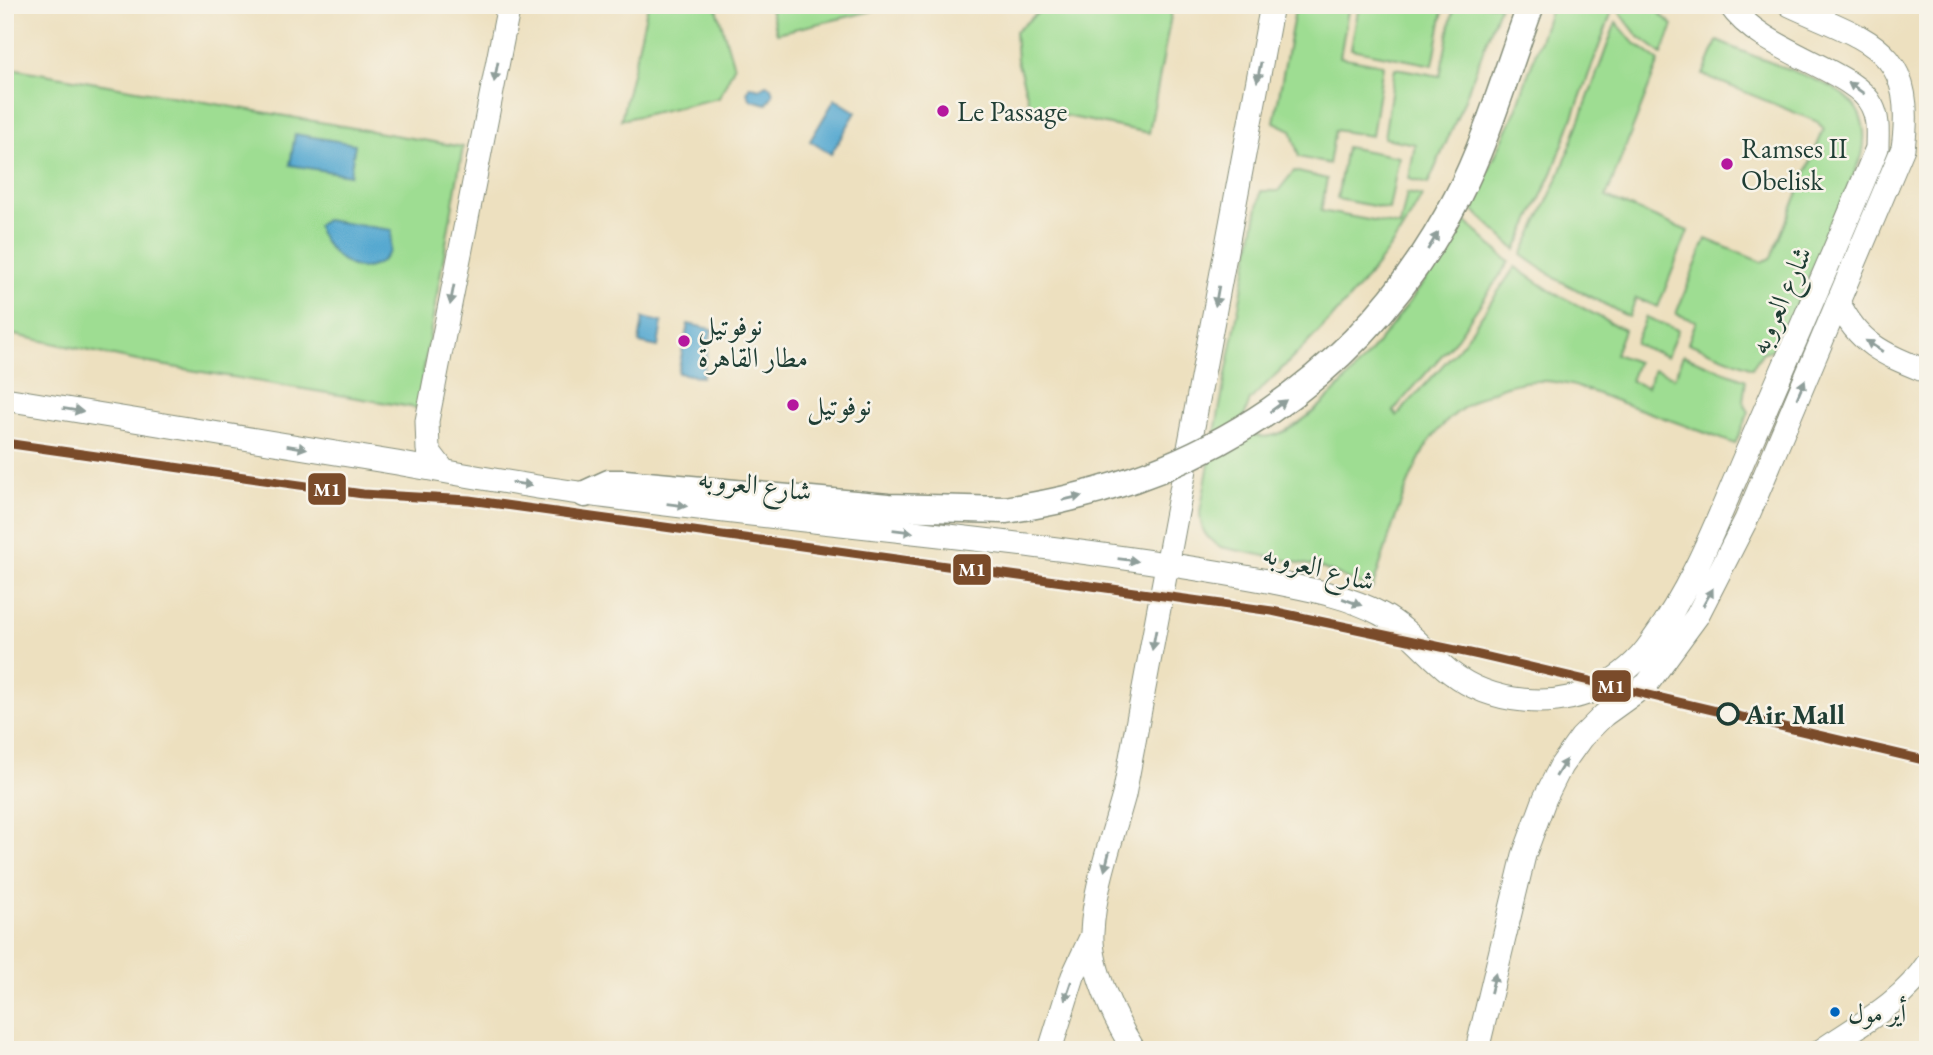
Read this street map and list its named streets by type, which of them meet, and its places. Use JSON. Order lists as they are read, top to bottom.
{
  "streets": {
    "main road": ["شارع العروبه"]
  },
  "places": [
    "Le Passage",
    "Ramses II Obelisk",
    "نوفوتيل مطار القاهرة",
    "نوفوتيل",
    "Air Mall",
    "أير مول"
  ],
  "lines": ["transit line M1"]
}
